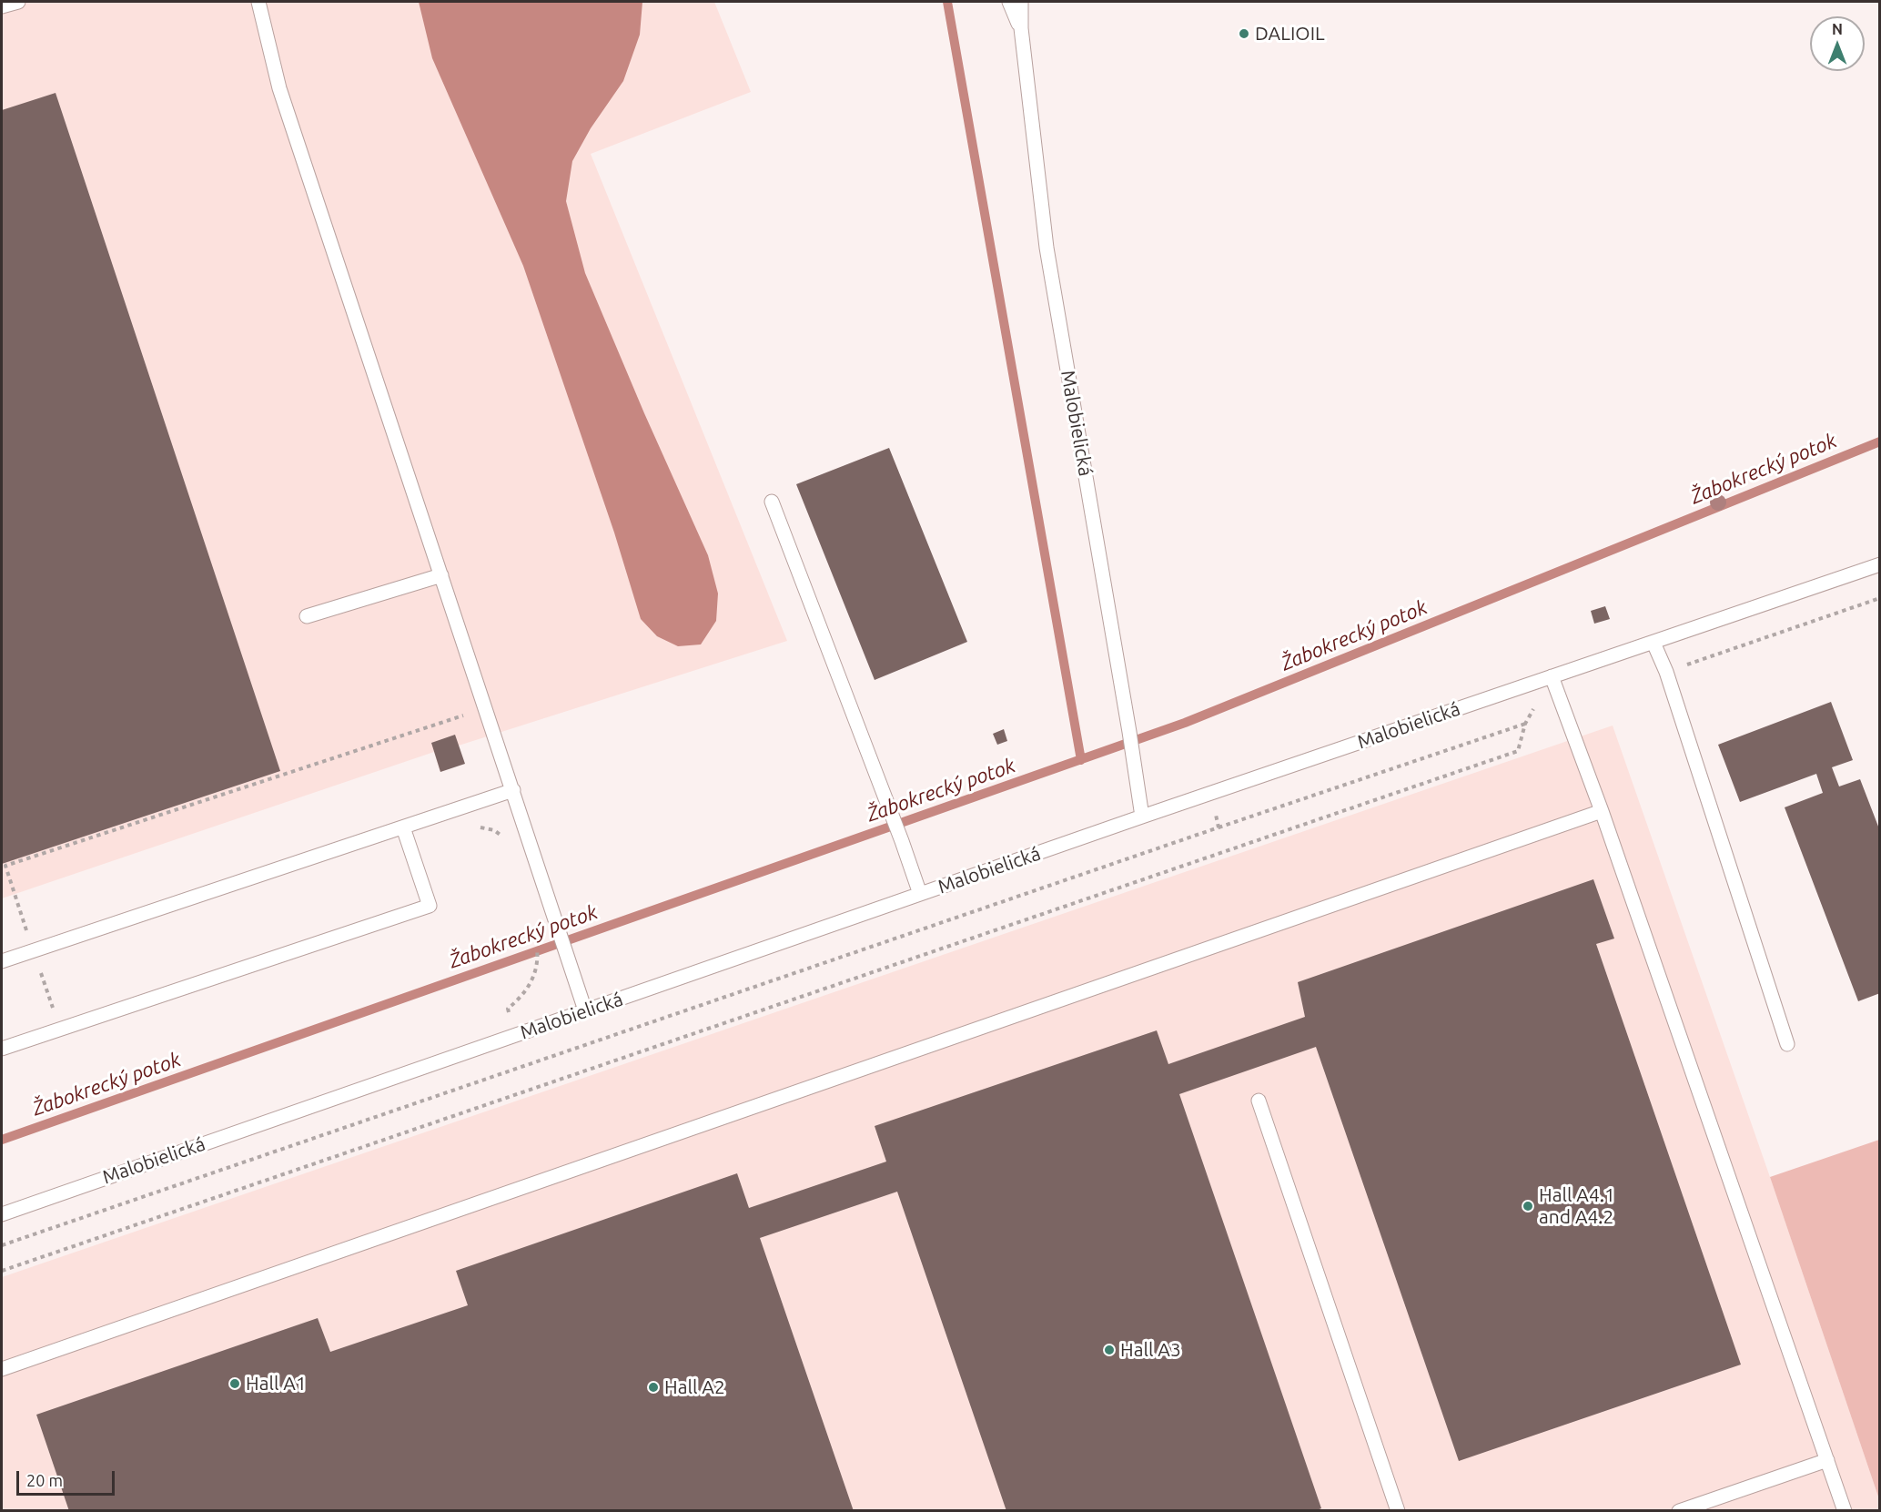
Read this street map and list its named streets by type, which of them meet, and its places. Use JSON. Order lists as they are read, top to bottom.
{
  "streets": {
    "lane": ["Malobielická"]
  },
  "water": ["Žabokrecký potok"],
  "places": [
    "DALIOIL",
    "Hall A4.1 and A4.2",
    "Hall A3",
    "Hall A1",
    "Hall A2"
  ],
  "scale_bar": "20 m",
  "north": "top"
}
